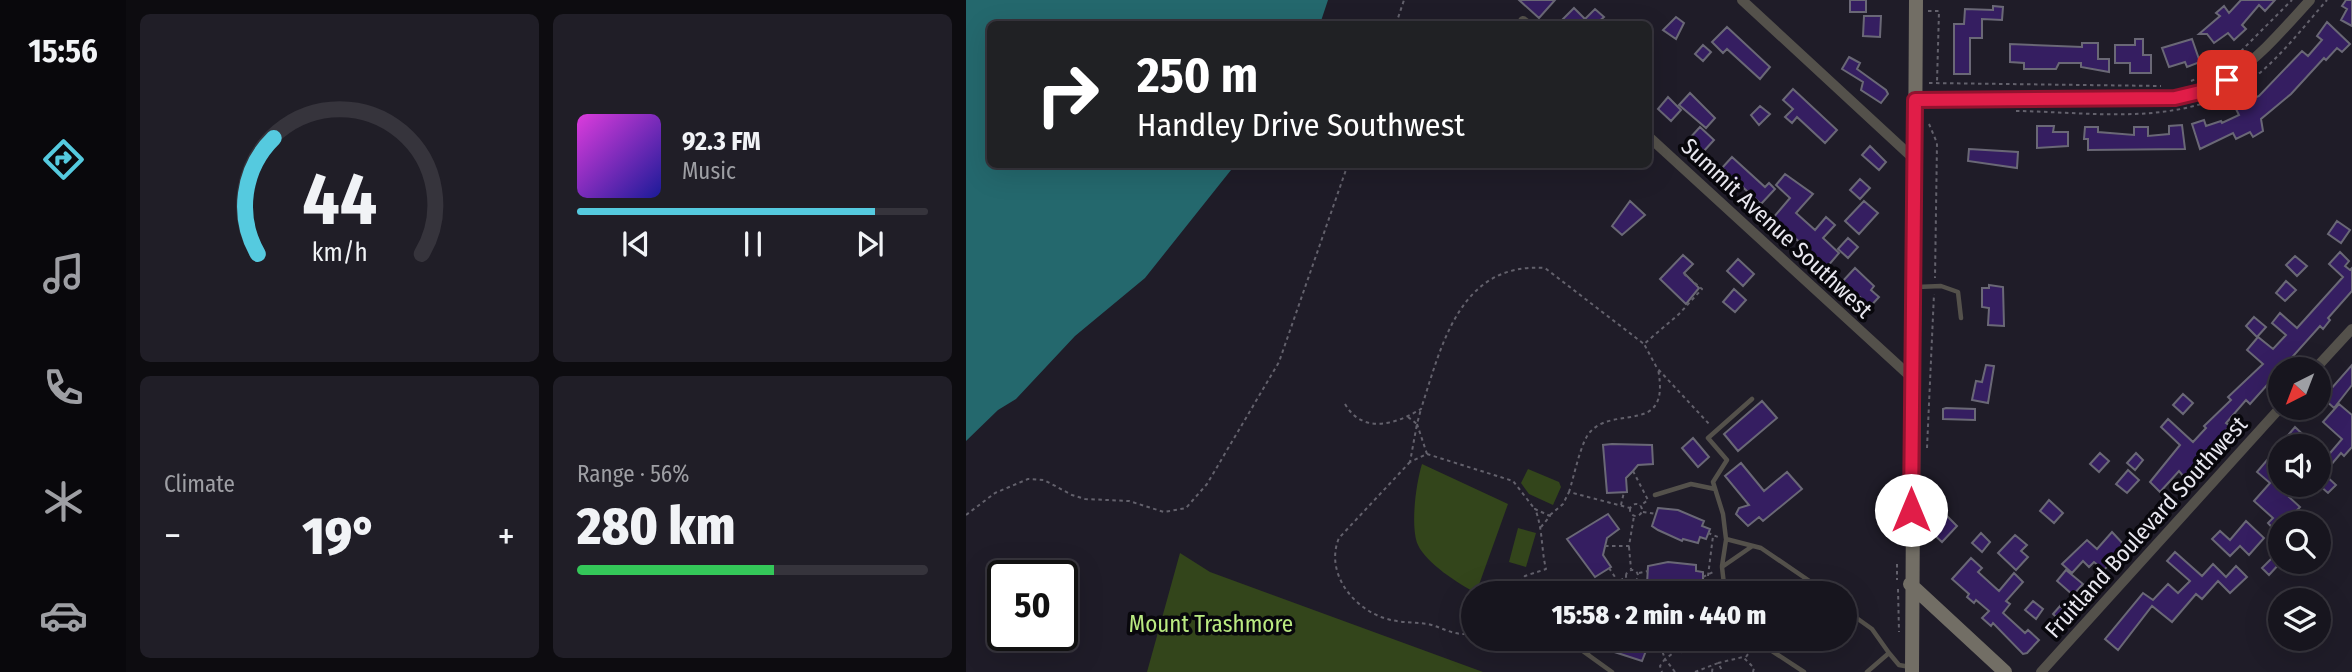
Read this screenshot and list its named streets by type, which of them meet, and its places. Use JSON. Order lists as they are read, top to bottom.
{
  "streets": {
    "street": ["Summit Avenue Southwest", "Fruitland Boulevard Southwest"]
  },
  "parks": ["Mount Trashmore"],
  "north": "bottom left",
  "page": {
    "tabs": "15:56",
    "turn": ["250 m", "Handley Drive Southwest"],
    "song": ["92.3 FM", "Music"],
    "tile": [
      "Climate",
      ["Range · 56%", "280 km"]
    ],
    "heat": ["−", "19°", "+"],
    "limit": "50",
    "trip": "15:58 · 2 min · 440 m",
    "gauge": ["44", "km/h"]
  }
}
